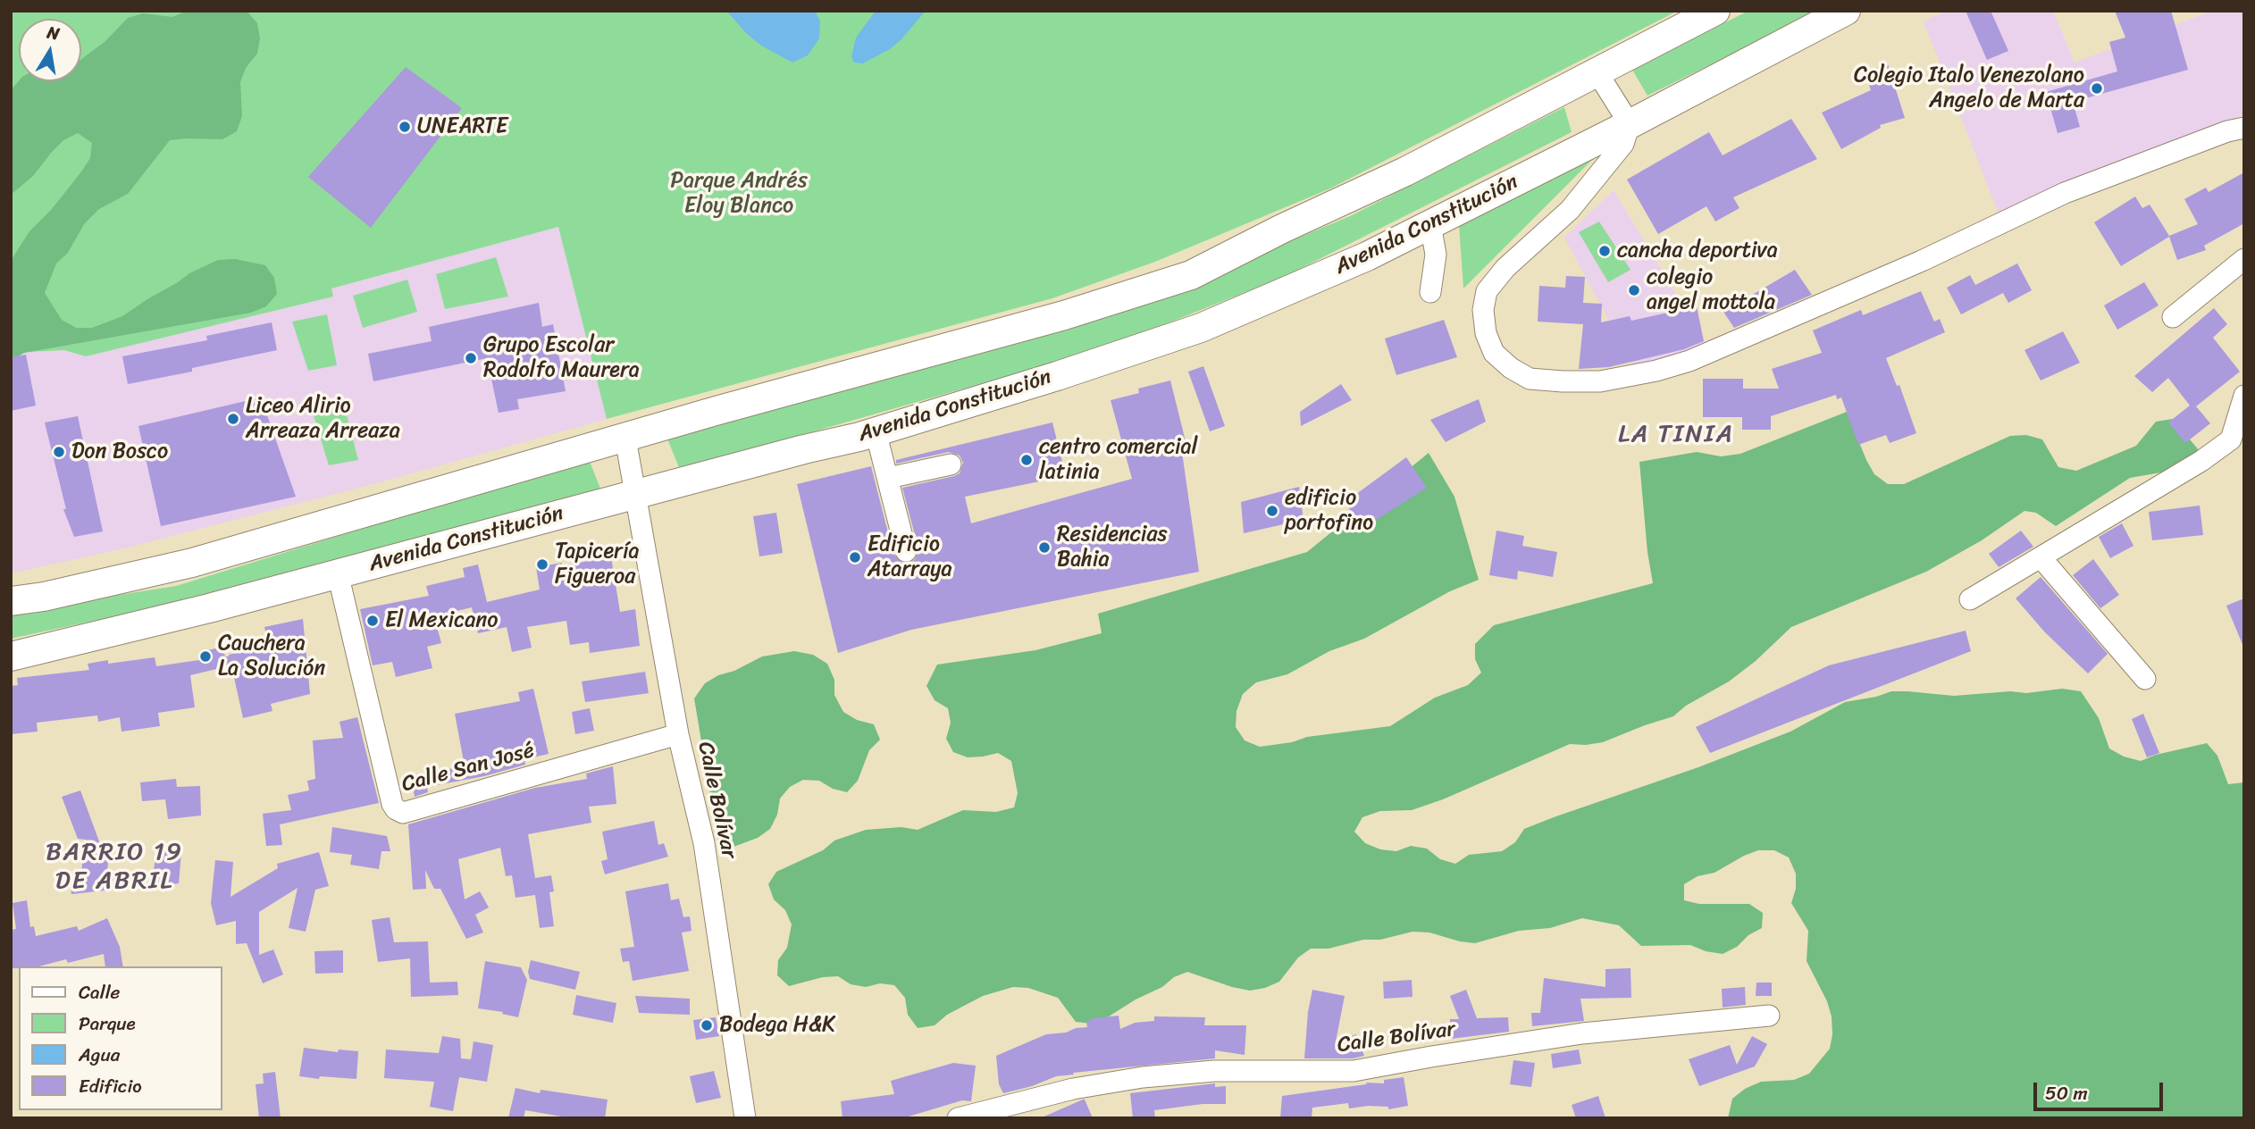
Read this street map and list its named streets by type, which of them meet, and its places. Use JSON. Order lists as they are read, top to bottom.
{
  "streets": {
    "main road": ["Avenida Constitución"],
    "street": ["Calle San José", "Calle Bolívar"]
  },
  "crossings": [
    ["Avenida Constitución", "Calle San José"],
    ["Avenida Constitución", "Calle Bolívar"],
    ["Calle San José", "Calle Bolívar"]
  ],
  "districts": ["LA TINIA", "BARRIO 19 DE ABRIL"],
  "parks": ["Parque Andrés Eloy Blanco"],
  "places": [
    "Colegio Italo Venezolano Angelo de Marta",
    "UNEARTE",
    "cancha deportiva",
    "colegio angel mottola",
    "Grupo Escolar Rodolfo Maurera",
    "Liceo Alirio Arreaza Arreaza",
    "Don Bosco",
    "centro comercial latinia",
    "edificio portofino",
    "Residencias Bahia",
    "Edificio Atarraya",
    "Tapicería Figueroa",
    "El Mexicano",
    "Cauchera La Solución",
    "Bodega H&K"
  ],
  "legend": [
    "Calle",
    "Parque",
    "Agua",
    "Edificio"
  ],
  "scale_bar": "50 m",
  "north": "top"
}
